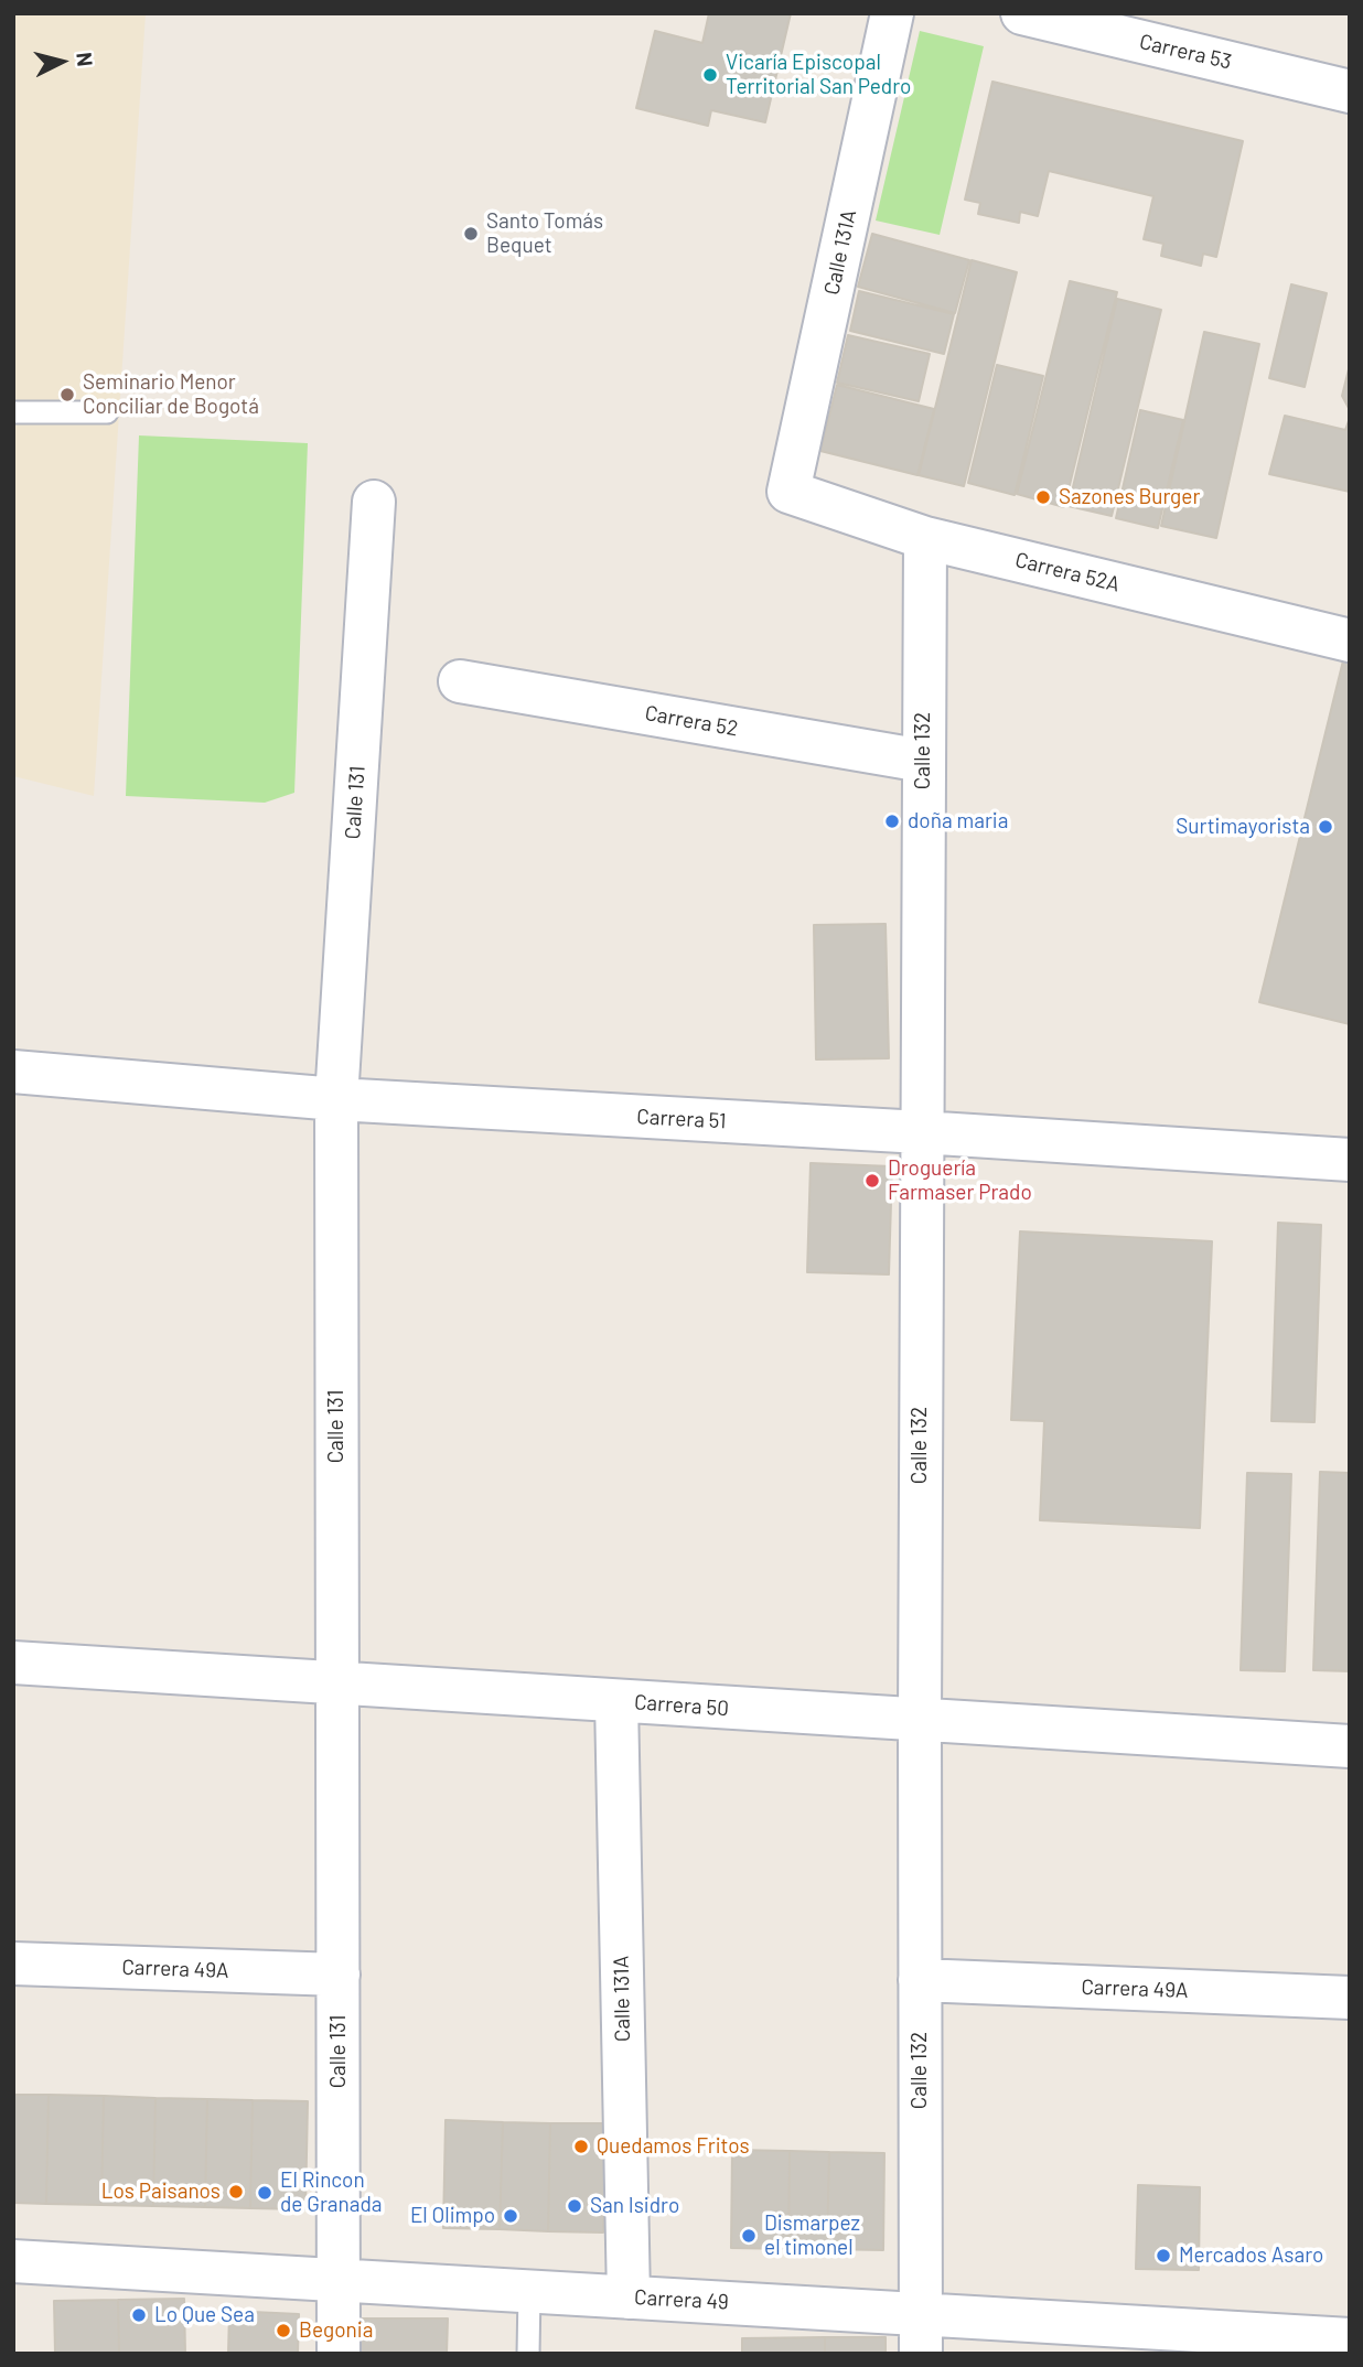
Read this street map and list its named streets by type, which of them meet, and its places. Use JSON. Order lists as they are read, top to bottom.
{
  "streets": {
    "street": [
      "Carrera 53",
      "Calle 131A",
      "Carrera 52A",
      "Carrera 52",
      "Calle 132",
      "Calle 131",
      "Carrera 51",
      "Carrera 50",
      "Carrera 49A",
      "Carrera 49"
    ]
  },
  "crossings": [
    ["Calle 131A", "Carrera 52A"],
    ["Calle 131A", "Carrera 50"],
    ["Calle 131A", "Carrera 49"],
    ["Carrera 52A", "Calle 132"],
    ["Carrera 52", "Calle 132"],
    ["Calle 132", "Carrera 51"],
    ["Calle 132", "Carrera 50"],
    ["Calle 132", "Carrera 49A"],
    ["Calle 132", "Carrera 49"],
    ["Calle 131", "Carrera 51"],
    ["Calle 131", "Carrera 50"],
    ["Calle 131", "Carrera 49A"],
    ["Calle 131", "Carrera 49"]
  ],
  "places": [
    "Vicaría Episcopal Territorial San Pedro",
    "Santo Tomás Bequet",
    "Seminario Menor Conciliar de Bogotá",
    "Sazones Burger",
    "doña maria",
    "Surtimayorista",
    "Droguería Farmaser Prado",
    "Quedamos Fritos",
    "Los Paisanos",
    "El Rincon de Granada",
    "San Isidro",
    "El Olimpo",
    "Dismarpez el timonel",
    "Mercados Asaro",
    "Lo Que Sea",
    "Begonia"
  ],
  "north": "right"
}
